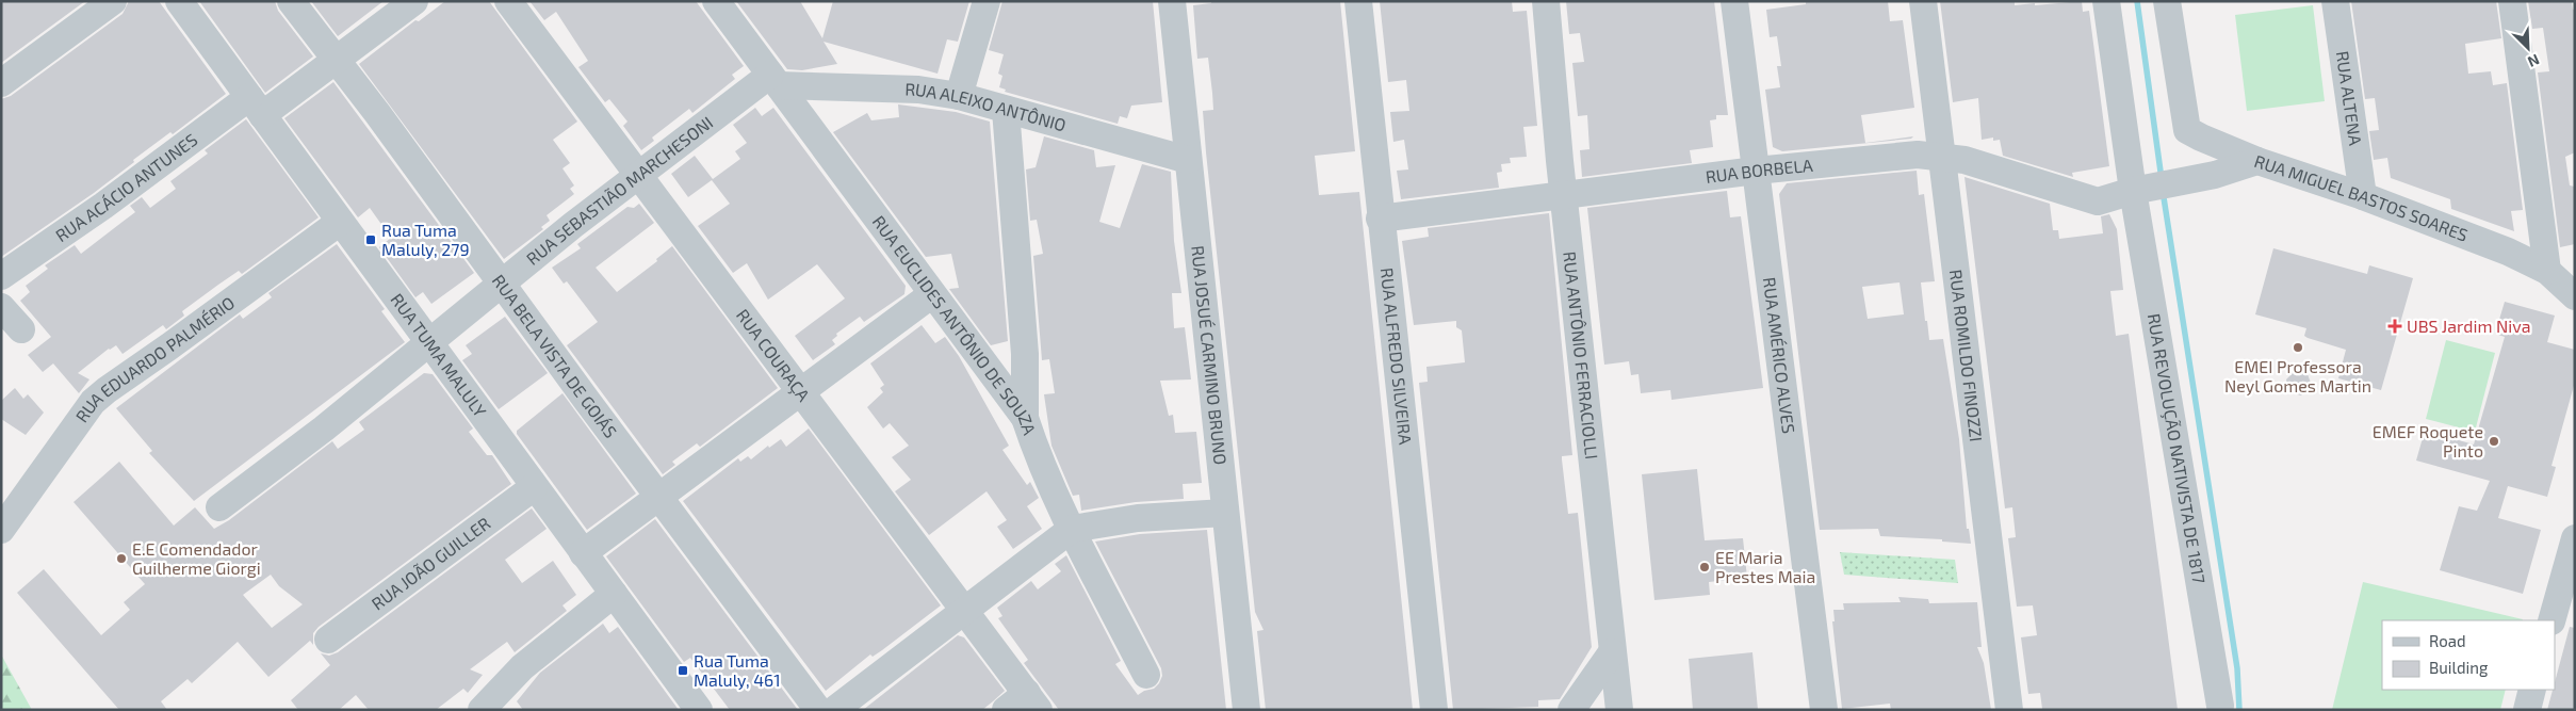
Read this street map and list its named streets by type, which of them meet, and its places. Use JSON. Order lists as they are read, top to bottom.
{
  "streets": {
    "street": [
      "RUA ALTENA",
      "RUA ALEIXO ANTÔNIO",
      "RUA BORBELA",
      "RUA ACÁCIO ANTUNES",
      "RUA SEBASTIÃO MARCHESONI",
      "RUA MIGUEL BASTOS SOARES",
      "RUA EUCLIDES ANTÔNIO DE SOUZA",
      "RUA COURAÇA",
      "RUA JOSUÉ CARMINO BRUNO",
      "RUA AMÉRICO ALVES",
      "RUA TUMA MALULY",
      "RUA BELA VISTA DE GOIÁS",
      "RUA ALFREDO SILVEIRA",
      "RUA ANTÔNIO FERRACIOLLI",
      "RUA ROMILDO FINOZZI",
      "RUA EDUARDO PALMÉRIO",
      "RUA REVOLUÇÃO NATIVISTA DE 1817",
      "RUA JOÃO GUILLER"
    ]
  },
  "crossings": [
    ["RUA ALTENA", "RUA MIGUEL BASTOS SOARES"],
    ["RUA ALEIXO ANTÔNIO", "RUA SEBASTIÃO MARCHESONI"],
    ["RUA ALEIXO ANTÔNIO", "RUA EUCLIDES ANTÔNIO DE SOUZA"],
    ["RUA ALEIXO ANTÔNIO", "RUA JOSUÉ CARMINO BRUNO"],
    ["RUA BORBELA", "RUA MIGUEL BASTOS SOARES"],
    ["RUA BORBELA", "RUA AMÉRICO ALVES"],
    ["RUA BORBELA", "RUA ALFREDO SILVEIRA"],
    ["RUA BORBELA", "RUA ANTÔNIO FERRACIOLLI"],
    ["RUA BORBELA", "RUA ROMILDO FINOZZI"],
    ["RUA BORBELA", "RUA REVOLUÇÃO NATIVISTA DE 1817"],
    ["RUA ACÁCIO ANTUNES", "RUA TUMA MALULY"],
    ["RUA SEBASTIÃO MARCHESONI", "RUA EUCLIDES ANTÔNIO DE SOUZA"],
    ["RUA SEBASTIÃO MARCHESONI", "RUA COURAÇA"],
    ["RUA SEBASTIÃO MARCHESONI", "RUA TUMA MALULY"],
    ["RUA SEBASTIÃO MARCHESONI", "RUA BELA VISTA DE GOIÁS"],
    ["RUA MIGUEL BASTOS SOARES", "RUA REVOLUÇÃO NATIVISTA DE 1817"],
    ["RUA TUMA MALULY", "RUA EDUARDO PALMÉRIO"],
    ["RUA TUMA MALULY", "RUA JOÃO GUILLER"]
  ],
  "places": {
    "transit": ["Rua Tuma Maluly, 279", "Rua Tuma Maluly, 461"],
    "health": ["UBS Jardim Niva"],
    "other": [
      "EMEI Professora Neyl Gomes Martin",
      "EMEF Roquete Pinto",
      "E.E Comendador Guilherme Giorgi",
      "EE Maria Prestes Maia"
    ]
  },
  "legend": ["Road", "Building"],
  "north": "bottom right"
}
